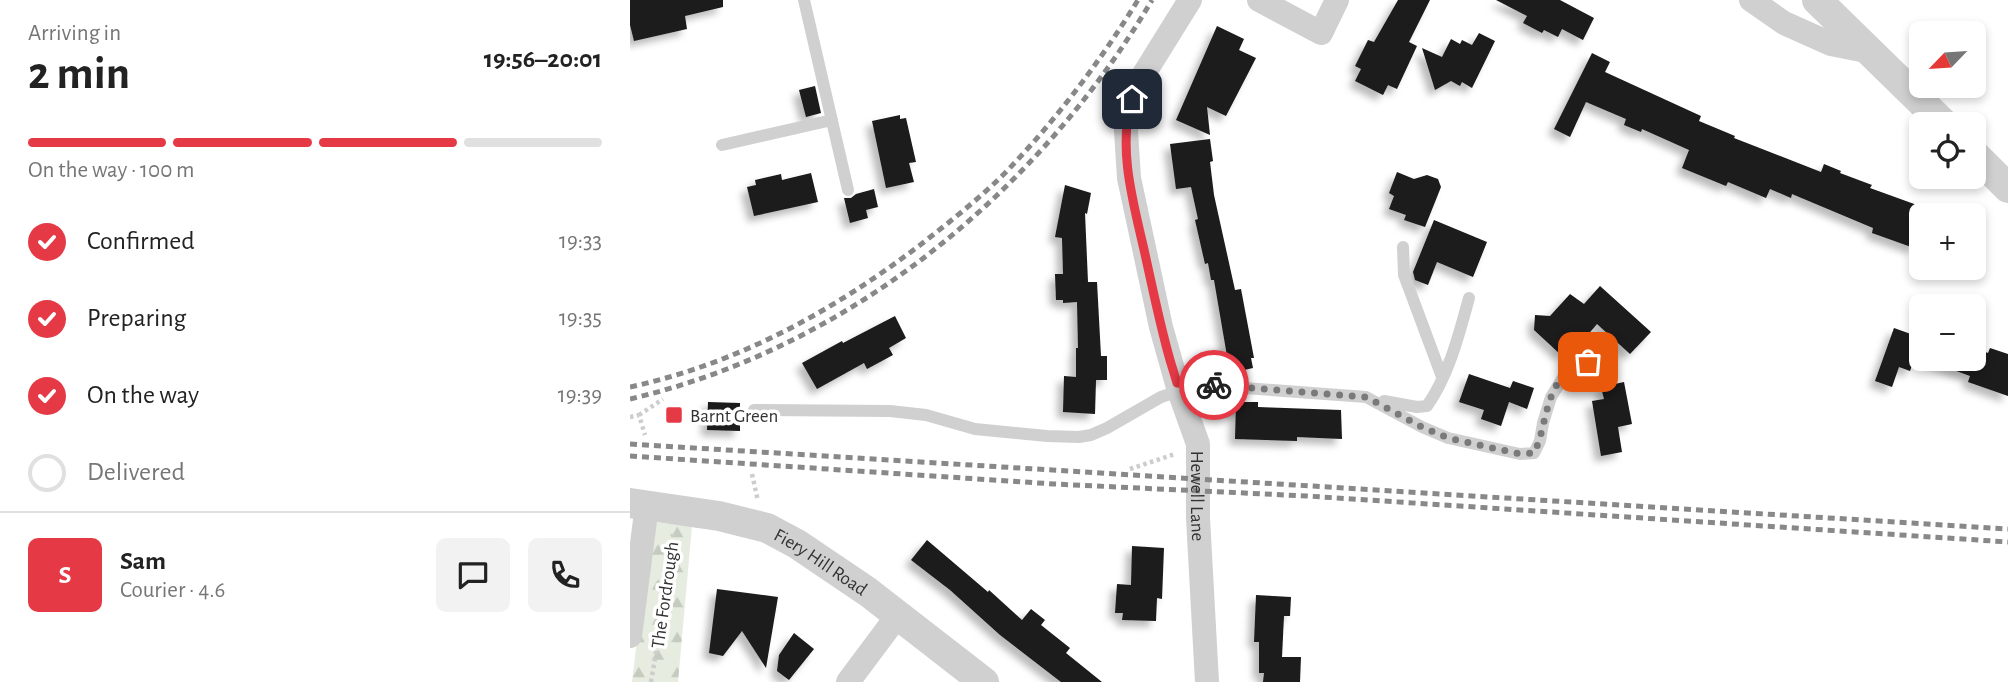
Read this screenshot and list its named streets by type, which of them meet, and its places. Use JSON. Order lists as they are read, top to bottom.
{
  "streets": {
    "street": ["Hewell Lane", "Fiery Hill Road"],
    "path": ["The Fordrough"]
  },
  "crossings": [
    ["Fiery Hill Road", "The Fordrough"]
  ],
  "places": {
    "transit": ["Barnt Green"]
  },
  "north": "bottom left",
  "page": {
    "heading": ["2 min", "Arriving in", "19:56–20:01"],
    "panel": ["Sam", "Courier · 4.6"],
    "map_buttons": ["+", "−"],
    "bar": "On the way · 100 m",
    "list": [
      ["Confirmed", "19:33"],
      ["Preparing", "19:35"],
      ["On the way", "19:39"],
      "Delivered"
    ],
    "round": "S"
  }
}
